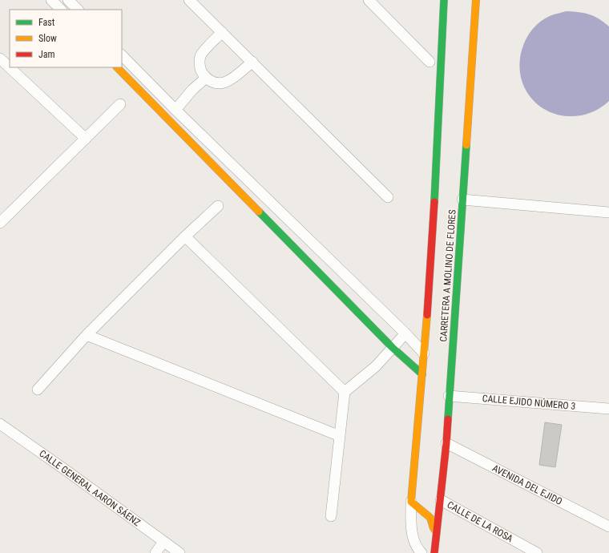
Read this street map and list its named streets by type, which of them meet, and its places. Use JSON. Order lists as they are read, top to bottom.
{
  "streets": {
    "street": [
      "CARRETERA A MOLINO DE FLORES",
      "CALLE EJIDO NÚMERO 3",
      "AVENIDA DEL EJIDO",
      "CALLE GENERAL AARON SÁENZ",
      "CALLE DE LA ROSA"
    ]
  },
  "crossings": [
    ["CARRETERA A MOLINO DE FLORES", "CALLE EJIDO NÚMERO 3"],
    ["CARRETERA A MOLINO DE FLORES", "AVENIDA DEL EJIDO"],
    ["CARRETERA A MOLINO DE FLORES", "CALLE DE LA ROSA"]
  ],
  "legend": ["Fast", "Slow", "Jam"]
}
